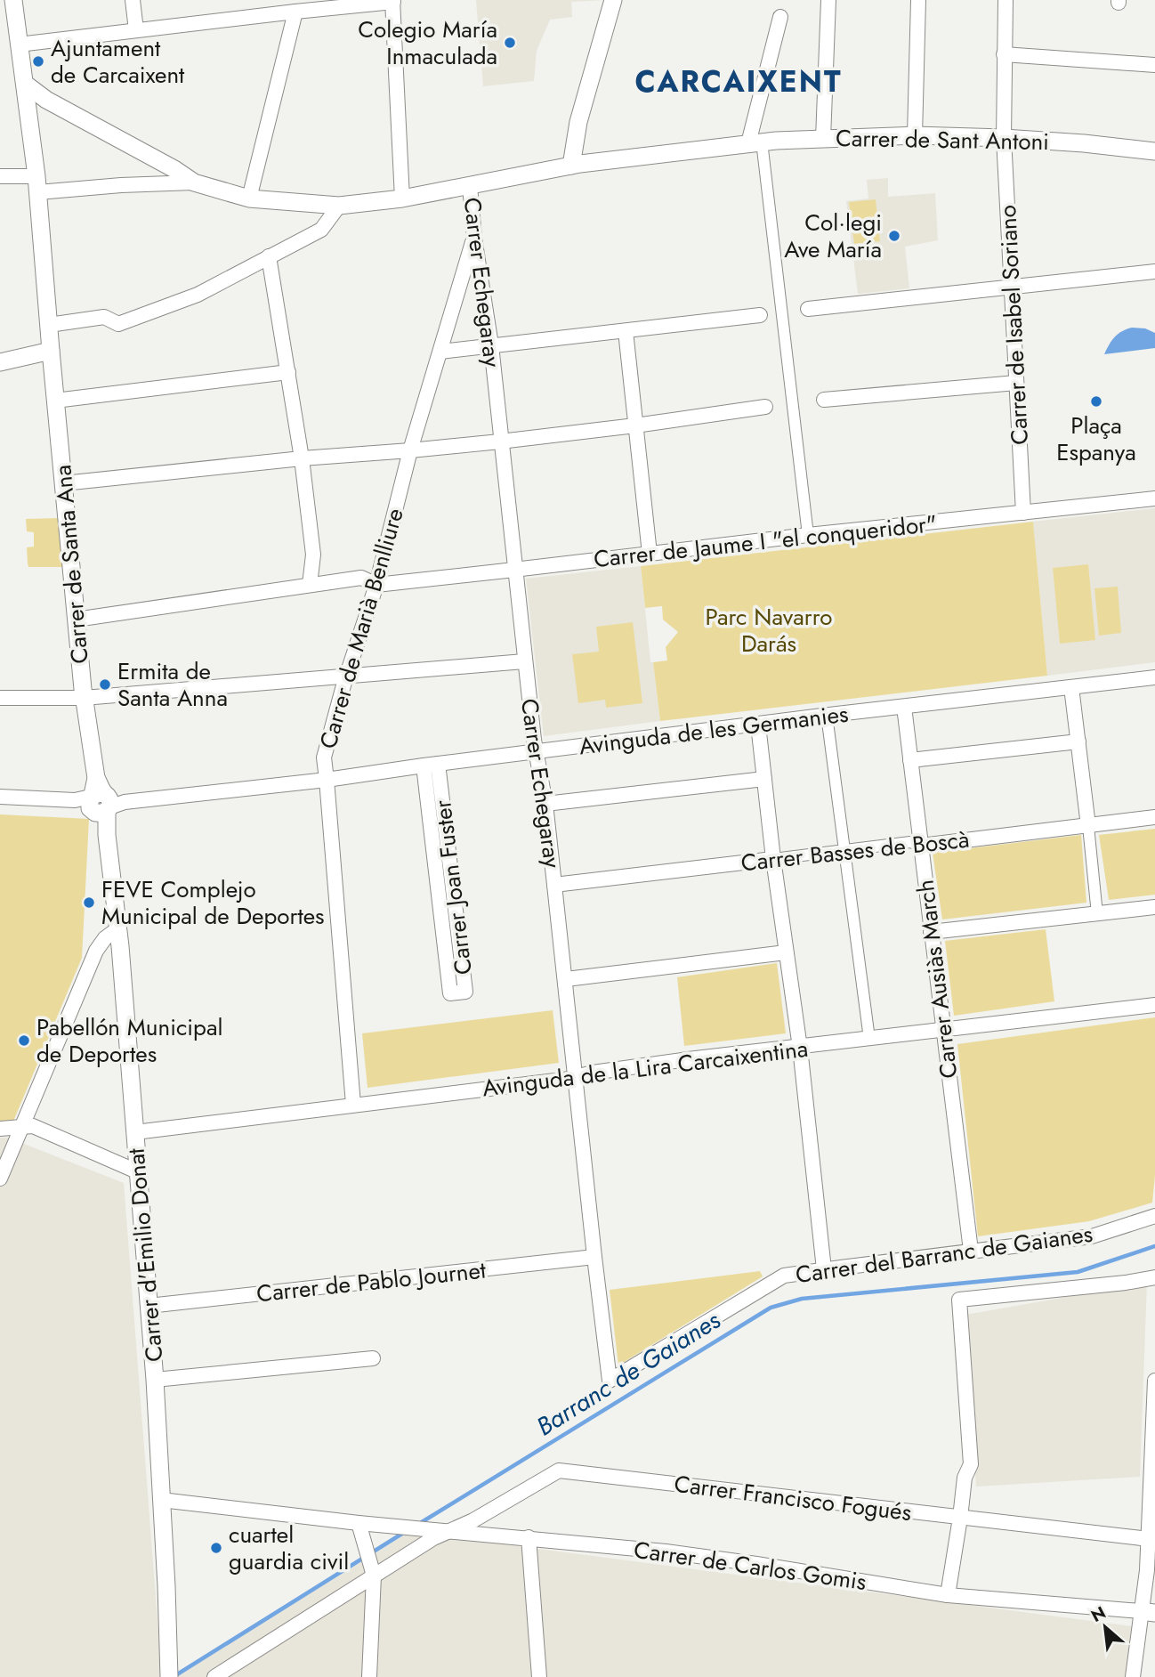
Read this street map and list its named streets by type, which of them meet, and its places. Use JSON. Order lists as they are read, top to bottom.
{
  "streets": {
    "street": [
      "Carrer de Sant Antoni",
      "Carrer Echegaray",
      "Carrer de Isabel Soriano",
      "Carrer de Jaume I \"el conqueridor\"",
      "Carrer de Santa Ana",
      "Carrer de Marià Benlliure",
      "Avinguda de les Germanies",
      "Carrer Basses de Boscà",
      "Carrer Joan Fuster",
      "Carrer Ausiàs March",
      "Avinguda de la Lira Carcaixentina",
      "Carrer del Barranc de Gaianes",
      "Carrer d'Emilio Donat",
      "Carrer de Pablo Journet",
      "Carrer Francisco Fogués",
      "Carrer de Carlos Gomis"
    ]
  },
  "crossings": [
    ["Carrer de Sant Antoni", "Carrer Echegaray"],
    ["Carrer de Sant Antoni", "Carrer de Isabel Soriano"],
    ["Carrer de Sant Antoni", "Carrer de Santa Ana"],
    ["Carrer Echegaray", "Carrer de Jaume I \"el conqueridor\""],
    ["Carrer Echegaray", "Carrer de Marià Benlliure"],
    ["Carrer Echegaray", "Avinguda de les Germanies"],
    ["Carrer Echegaray", "Carrer Basses de Boscà"],
    ["Carrer Echegaray", "Avinguda de la Lira Carcaixentina"],
    ["Carrer Echegaray", "Carrer del Barranc de Gaianes"],
    ["Carrer Echegaray", "Carrer de Pablo Journet"],
    ["Carrer de Isabel Soriano", "Carrer de Jaume I \"el conqueridor\""],
    ["Carrer de Jaume I \"el conqueridor\"", "Carrer de Santa Ana"],
    ["Carrer de Jaume I \"el conqueridor\"", "Carrer de Marià Benlliure"],
    ["Carrer de Santa Ana", "Avinguda de les Germanies"],
    ["Carrer de Santa Ana", "Carrer d'Emilio Donat"],
    ["Carrer de Marià Benlliure", "Avinguda de les Germanies"],
    ["Carrer de Marià Benlliure", "Avinguda de la Lira Carcaixentina"],
    ["Avinguda de les Germanies", "Carrer Joan Fuster"],
    ["Avinguda de les Germanies", "Carrer Ausiàs March"],
    ["Avinguda de les Germanies", "Carrer d'Emilio Donat"],
    ["Carrer Basses de Boscà", "Carrer Ausiàs March"],
    ["Carrer Ausiàs March", "Avinguda de la Lira Carcaixentina"],
    ["Carrer Ausiàs March", "Carrer del Barranc de Gaianes"],
    ["Avinguda de la Lira Carcaixentina", "Carrer d'Emilio Donat"],
    ["Carrer d'Emilio Donat", "Carrer de Pablo Journet"],
    ["Carrer d'Emilio Donat", "Carrer de Carlos Gomis"],
    ["Carrer Francisco Fogués", "Carrer de Carlos Gomis"]
  ],
  "districts": ["CARCAIXENT"],
  "water": ["Barranc de Gaianes"],
  "parks": ["Parc Navarro Darás"],
  "places": [
    "Colegio María Inmaculada",
    "Ajuntament de Carcaixent",
    "Col·legi Ave María",
    "Plaça Espanya",
    "Ermita de Santa Anna",
    "FEVE Complejo Municipal de Deportes",
    "Pabellón Municipal de Deportes",
    "cuartel guardia civil"
  ],
  "north": "top left"
}
